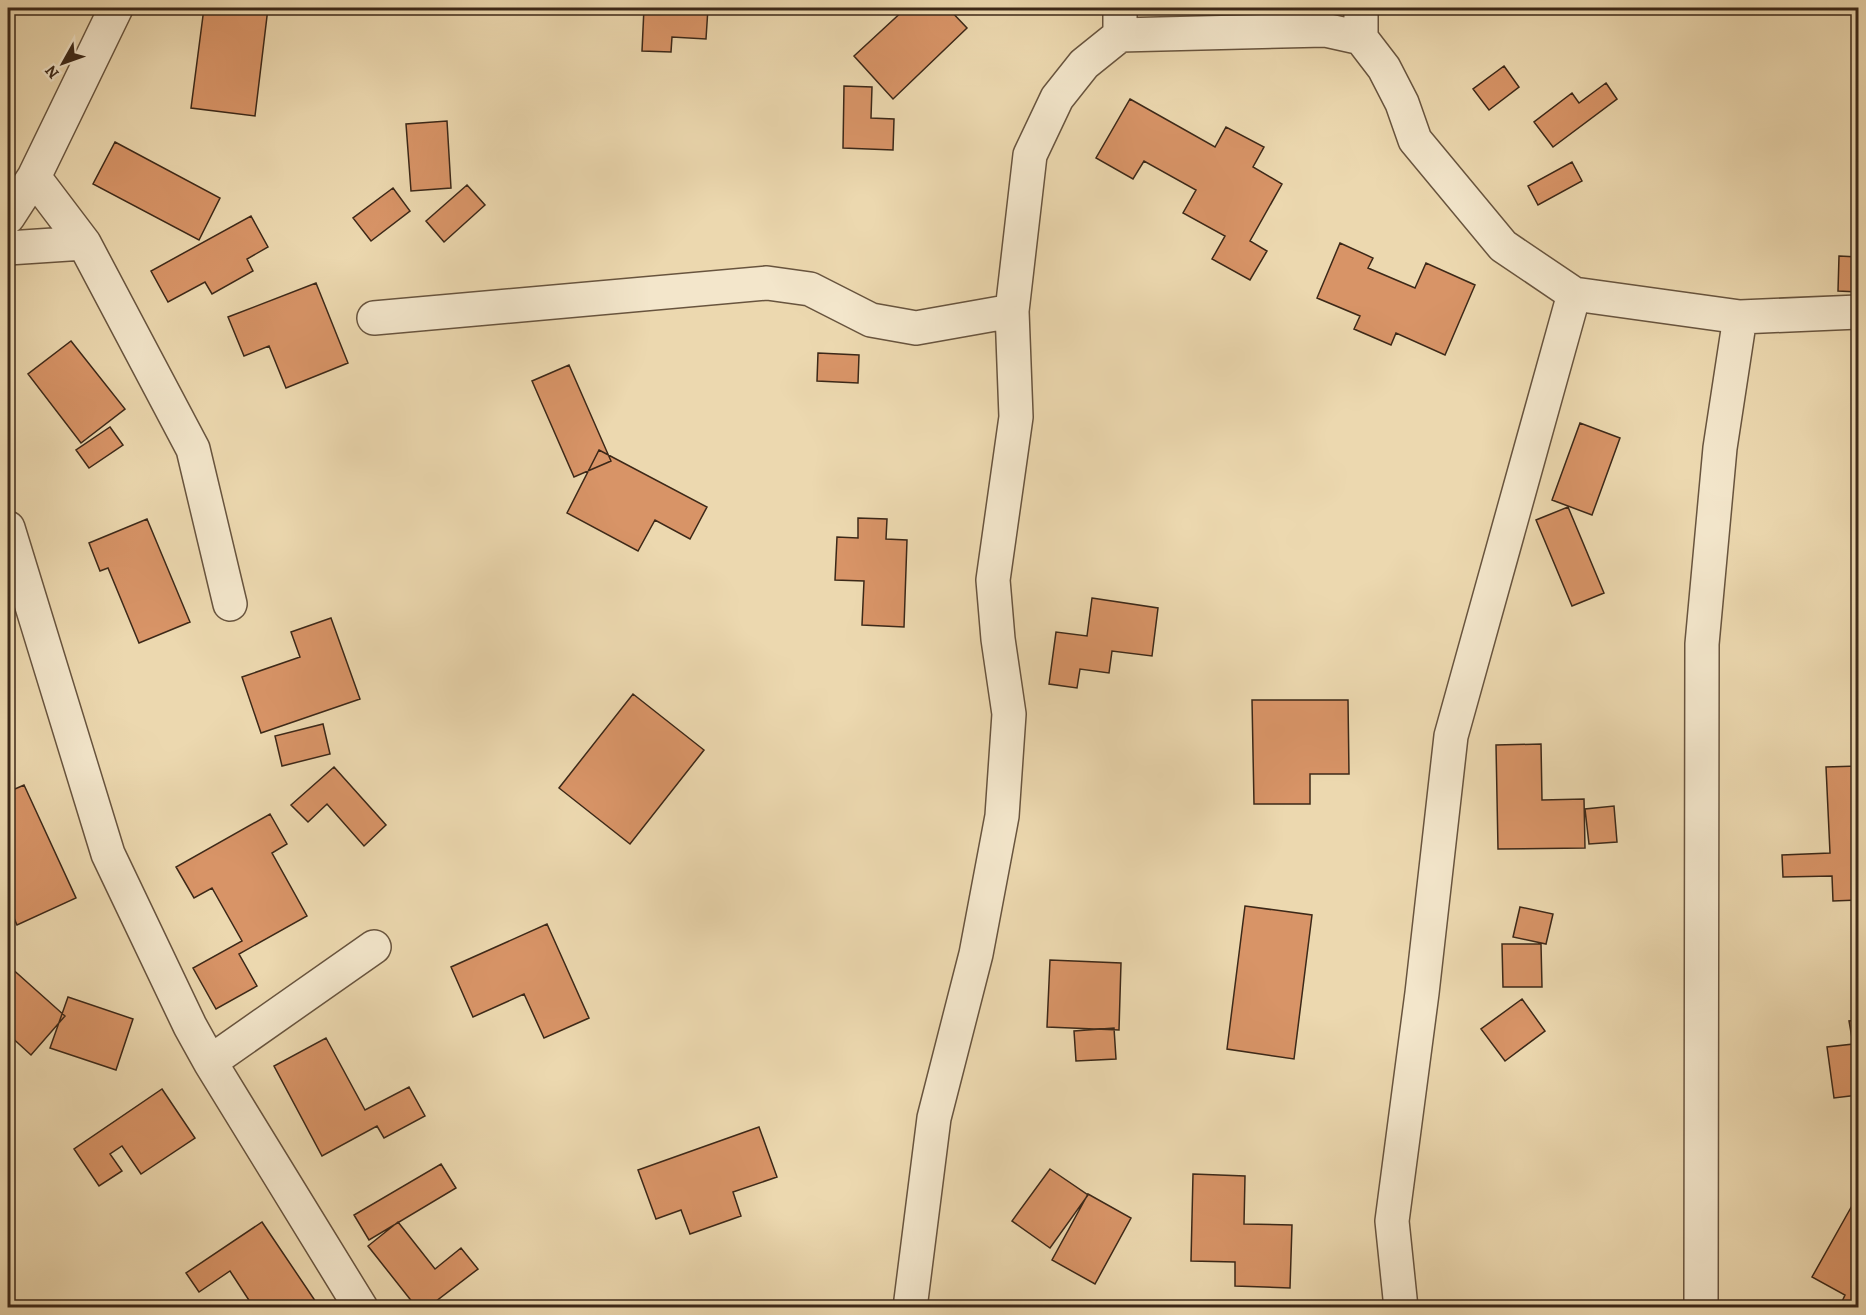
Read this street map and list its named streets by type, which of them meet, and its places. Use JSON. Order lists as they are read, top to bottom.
{
  "north": "bottom left"
}
